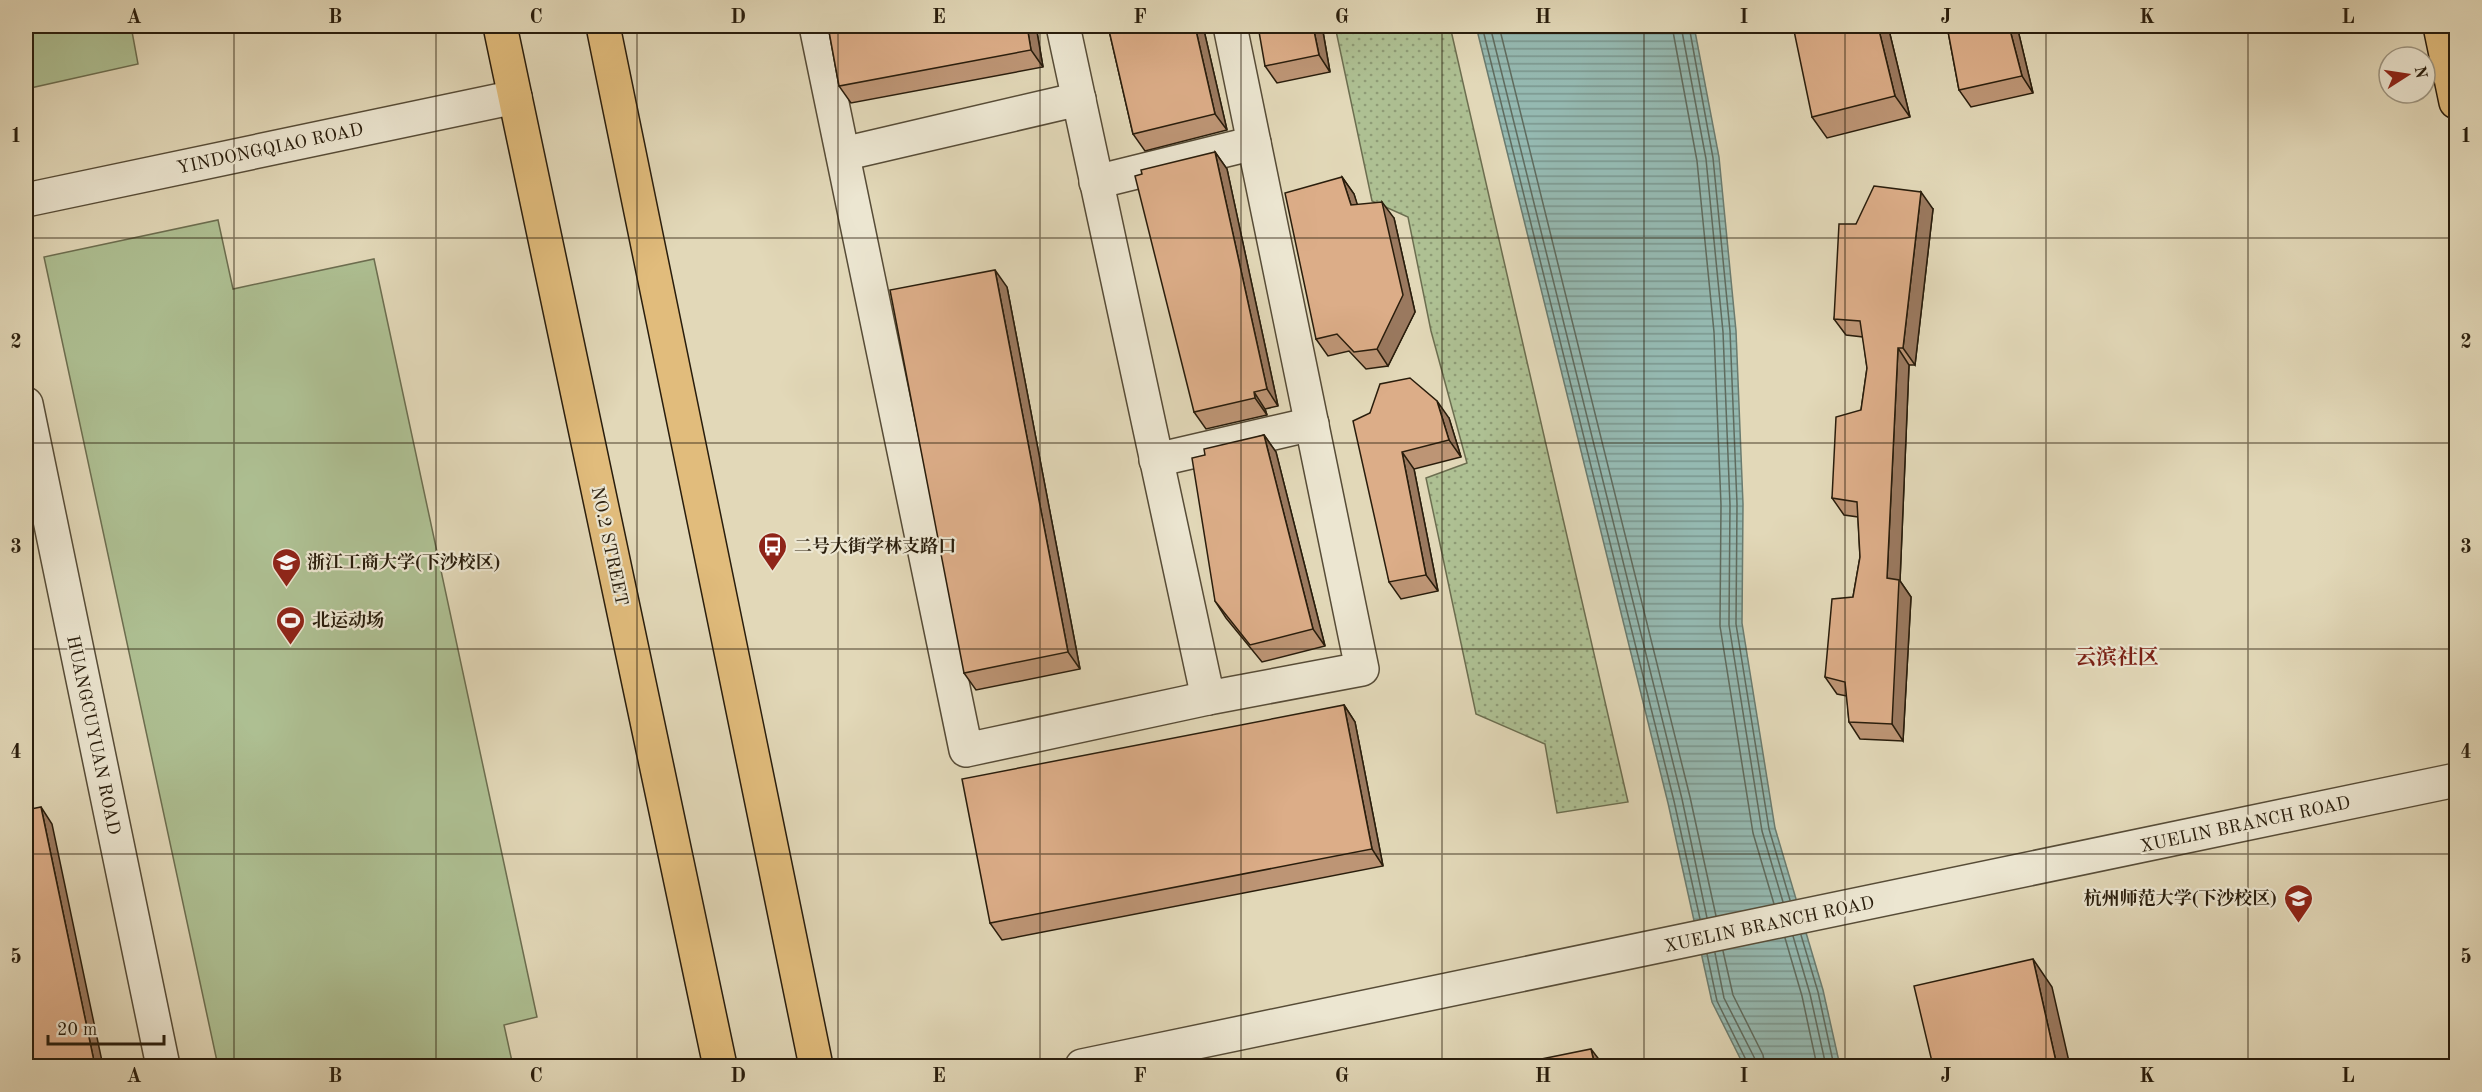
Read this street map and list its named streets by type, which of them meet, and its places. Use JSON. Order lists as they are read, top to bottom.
{
  "streets": {
    "main road": ["NO.2 STREET"],
    "street": ["YINDONGQIAO ROAD", "HUANGCUYUAN ROAD", "XUELIN BRANCH ROAD"]
  },
  "crossings": [
    ["YINDONGQIAO ROAD", "NO.2 STREET"]
  ],
  "districts": ["云滨社区"],
  "places": {
    "bus stop": ["二号大街学林支路口"],
    "school or university": ["浙江工商大学(下沙校区)", "杭州师范大学(下沙校区)"],
    "sports": ["北运动场"]
  },
  "scale_bar": "20 m",
  "north": "right",
  "grid": {
    "columns": [
      "A",
      "B",
      "C",
      "D",
      "E",
      "F",
      "G",
      "H",
      "I",
      "J",
      "K",
      "L"
    ],
    "rows": [
      "1",
      "2",
      "3",
      "4",
      "5"
    ]
  }
}
